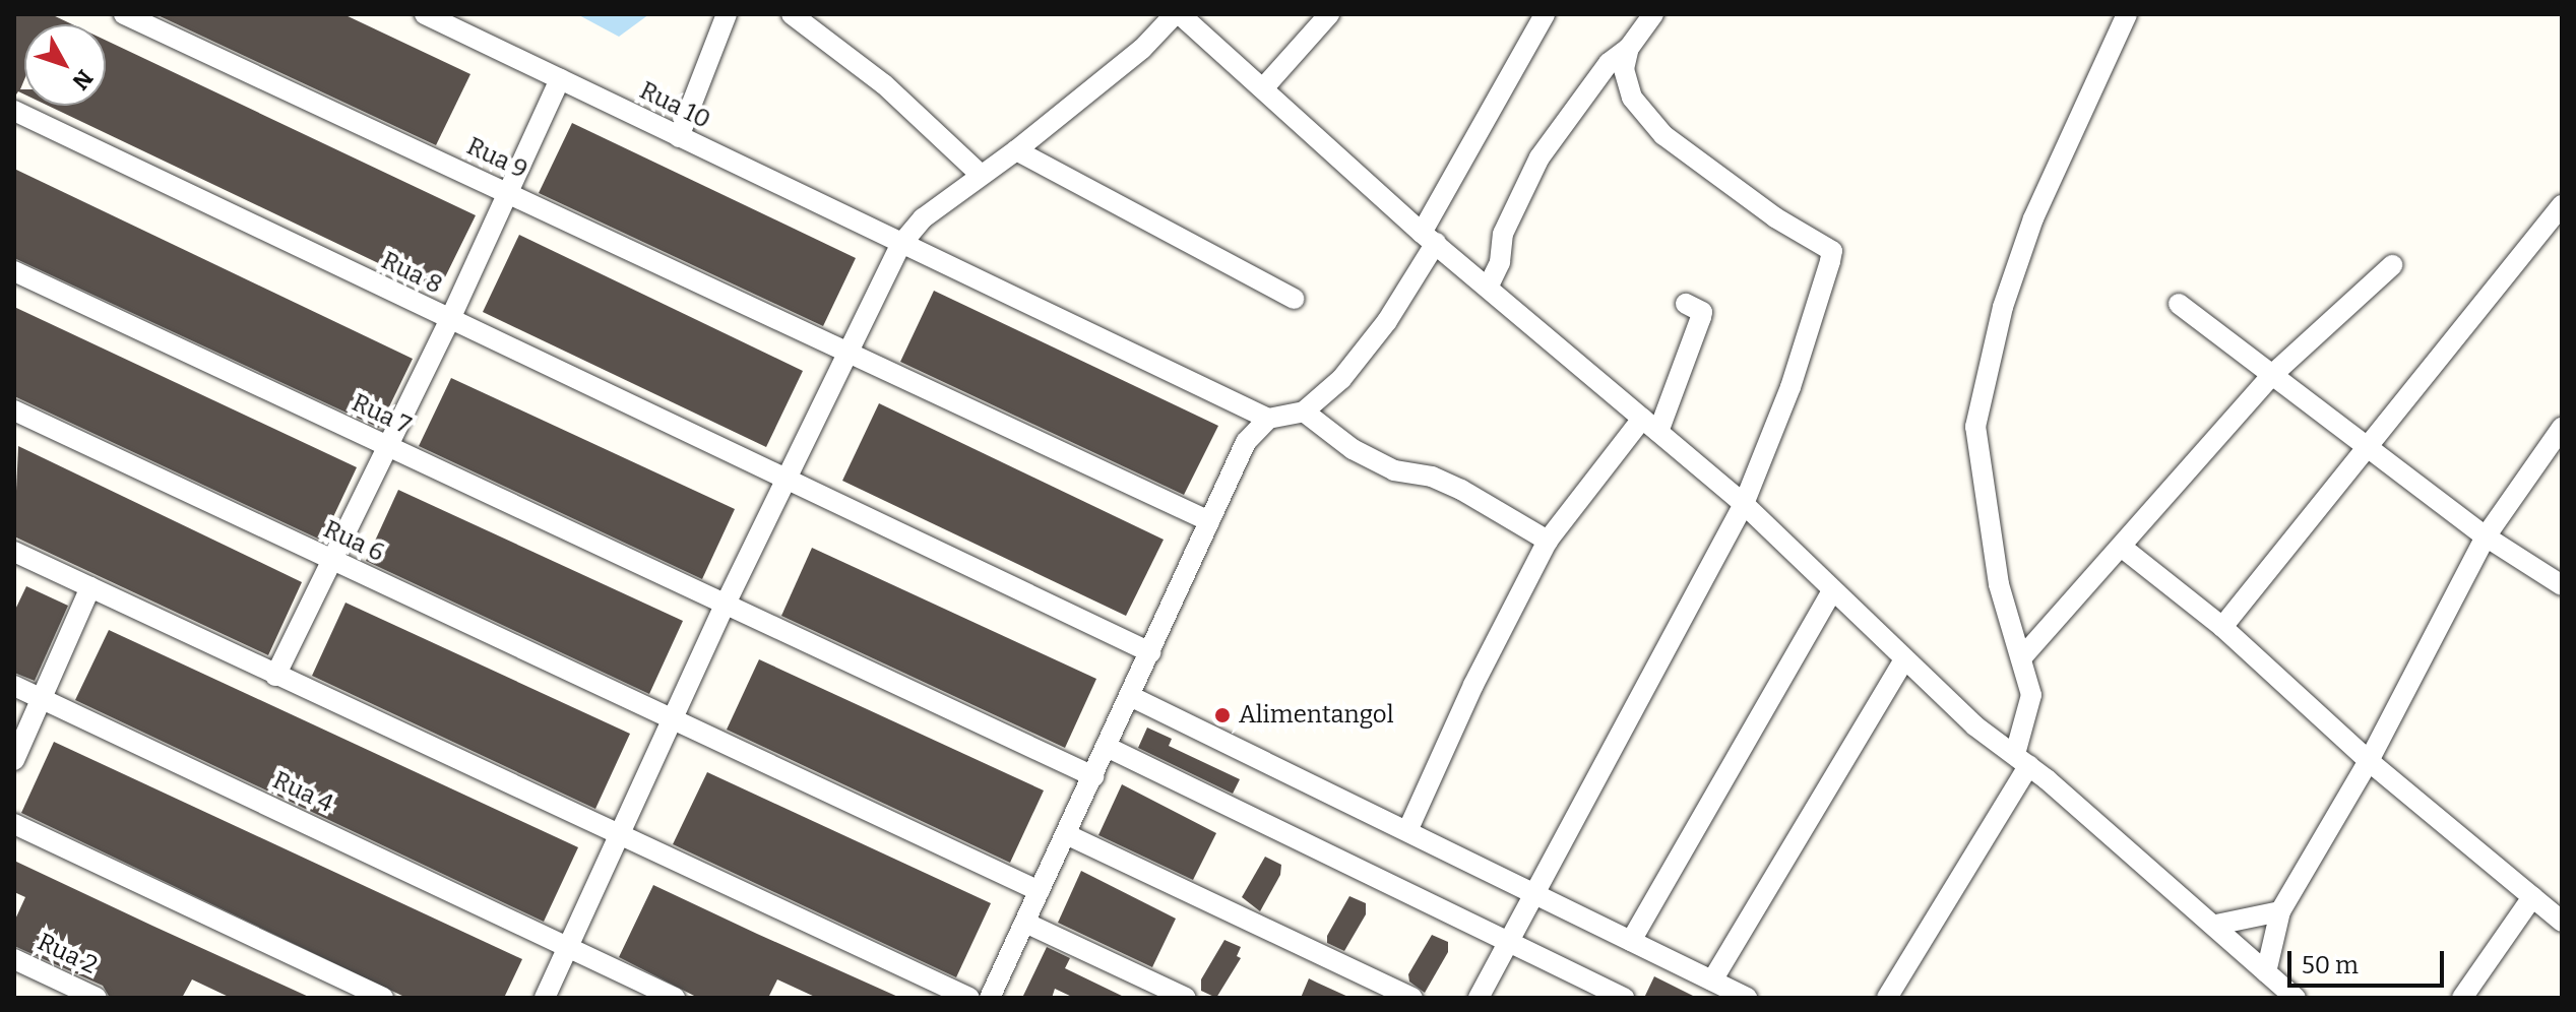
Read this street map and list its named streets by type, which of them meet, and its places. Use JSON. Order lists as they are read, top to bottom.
{
  "streets": {
    "street": [
      "Rua 10",
      "Rua 9",
      "Rua 8",
      "Rua 7",
      "Rua 6",
      "Rua 4",
      "Rua 2"
    ]
  },
  "places": ["Alimentangol"],
  "scale_bar": "50 m",
  "north": "bottom right"
}
